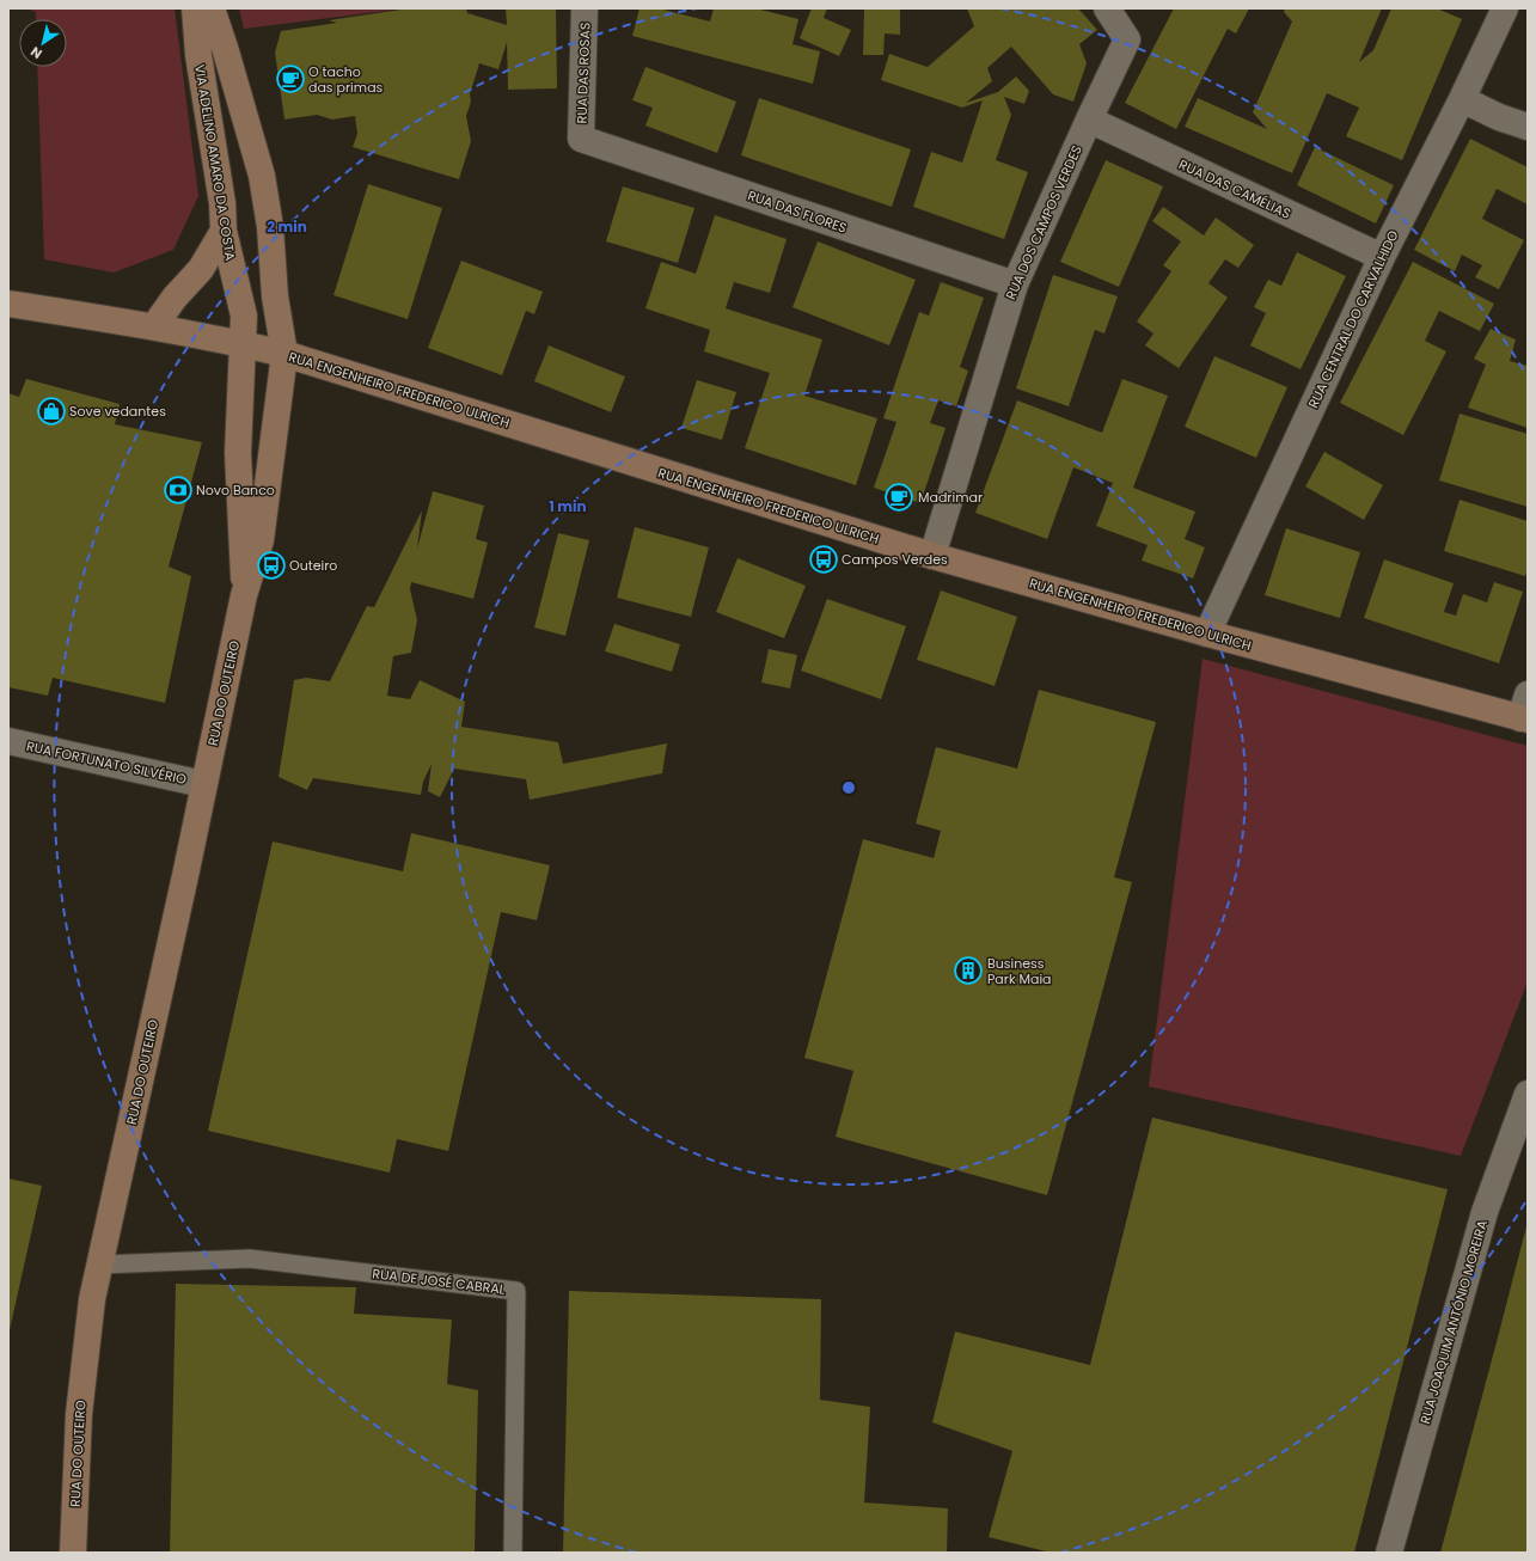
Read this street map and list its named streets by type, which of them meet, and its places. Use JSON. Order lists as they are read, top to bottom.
{
  "streets": {
    "main road": ["VIA ADELINO AMARO DA COSTA", "RUA ENGENHEIRO FREDERICO ULRICH", "RUA DO OUTEIRO"],
    "street": [
      "RUA DAS ROSAS",
      "RUA DAS CAMÉLIAS",
      "RUA DAS FLORES",
      "RUA DOS CAMPOS VERDES",
      "RUA CENTRAL DO CARVALHIDO",
      "RUA FORTUNATO SILVÉRIO",
      "RUA JOAQUIM ANTÓNIO MOREIRA"
    ],
    "lane": ["RUA DE JOSÉ CABRAL"]
  },
  "crossings": [
    ["RUA DAS ROSAS", "RUA DAS FLORES"],
    ["VIA ADELINO AMARO DA COSTA", "RUA ENGENHEIRO FREDERICO ULRICH"],
    ["VIA ADELINO AMARO DA COSTA", "RUA DO OUTEIRO"],
    ["RUA DAS CAMÉLIAS", "RUA DOS CAMPOS VERDES"],
    ["RUA DAS CAMÉLIAS", "RUA CENTRAL DO CARVALHIDO"],
    ["RUA DAS FLORES", "RUA DOS CAMPOS VERDES"],
    ["RUA DOS CAMPOS VERDES", "RUA ENGENHEIRO FREDERICO ULRICH"],
    ["RUA CENTRAL DO CARVALHIDO", "RUA ENGENHEIRO FREDERICO ULRICH"],
    ["RUA ENGENHEIRO FREDERICO ULRICH", "RUA DO OUTEIRO"],
    ["RUA DO OUTEIRO", "RUA FORTUNATO SILVÉRIO"],
    ["RUA DO OUTEIRO", "RUA DE JOSÉ CABRAL"]
  ],
  "places": {
    "cafe": ["O tacho das primas", "Madrimar"],
    "shop": ["Sove vedantes"],
    "bank": ["Novo Banco"],
    "bus stop": ["Campos Verdes", "Outeiro"],
    "building": ["Business Park Maia"]
  },
  "north": "bottom left",
  "rings": ["2 min", "1 min"]
}
